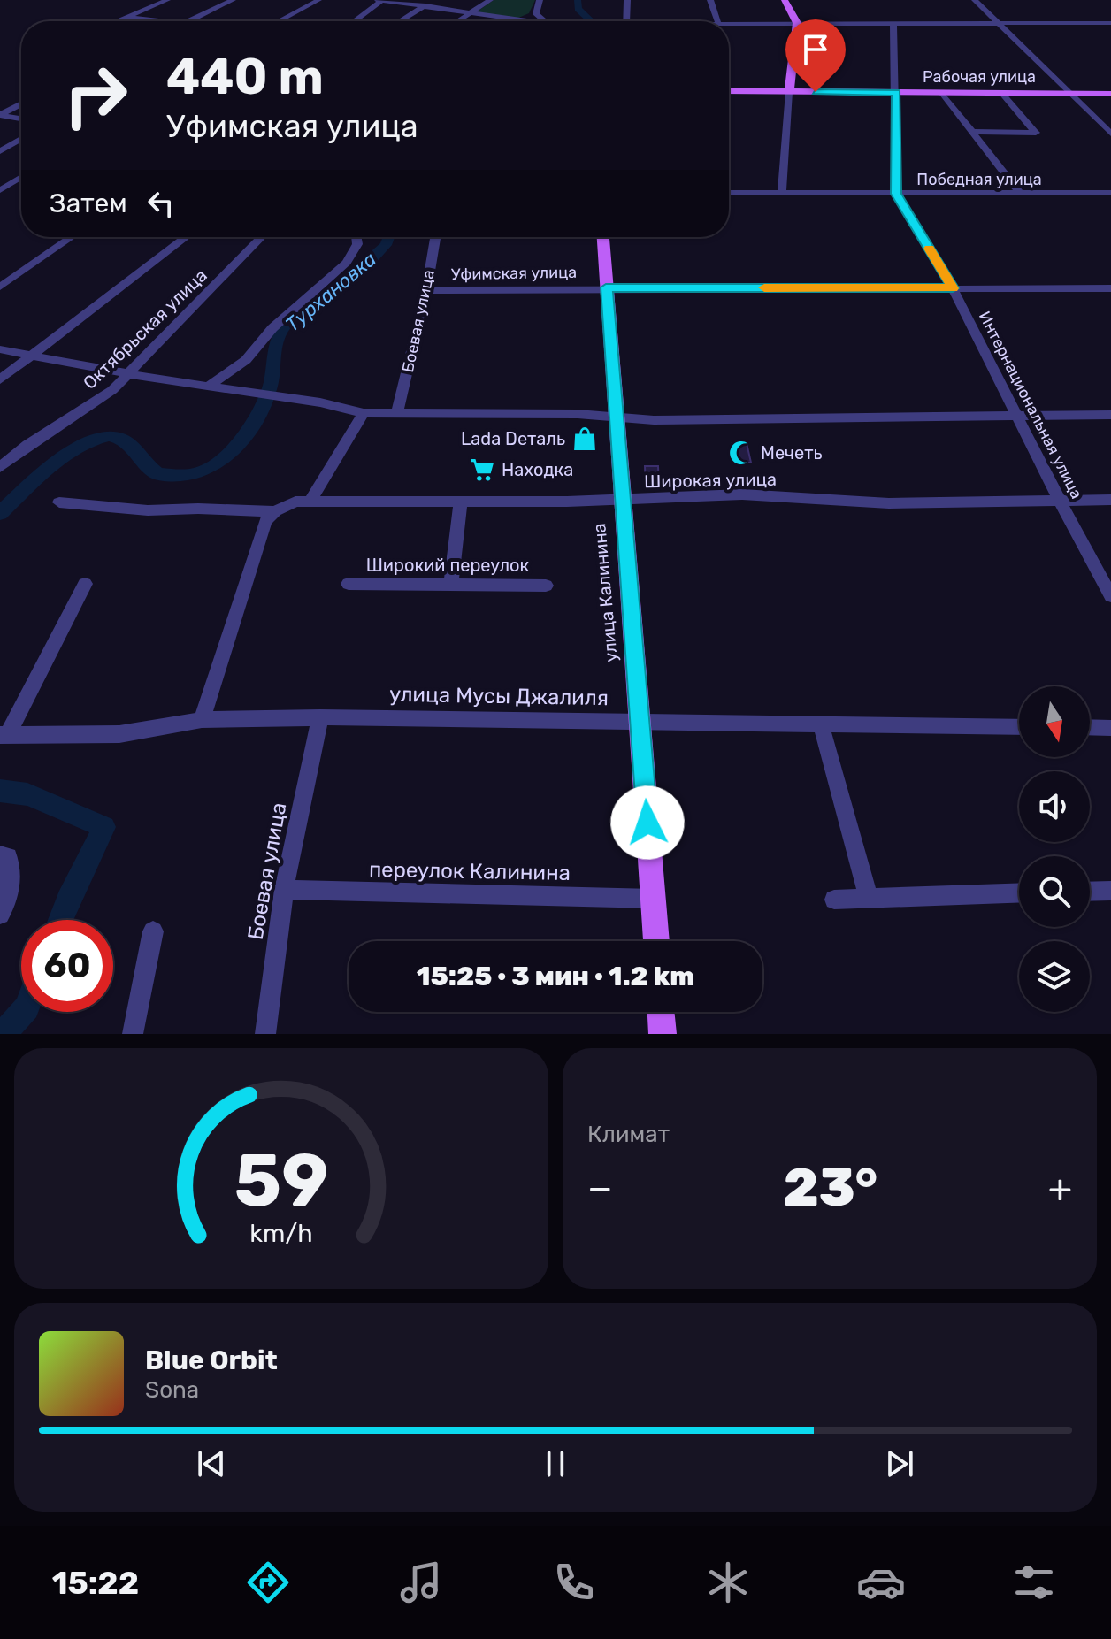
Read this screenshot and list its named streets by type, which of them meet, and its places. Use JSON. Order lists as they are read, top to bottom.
{
  "streets": {
    "main road": ["Рабочая улица", "улица Калинина"],
    "street": [
      "Победная улица",
      "Уфимская улица",
      "Боевая улица",
      "Октябрьская улица",
      "Интернациональная улица",
      "Широкая улица",
      "Широкий переулок",
      "улица Мусы Джалиля",
      "переулок Калинина"
    ]
  },
  "crossings": [
    ["Победная улица", "Интернациональная улица"],
    ["Уфимская улица", "Боевая улица"],
    ["Уфимская улица", "Интернациональная улица"],
    ["Уфимская улица", "улица Калинина"],
    ["Боевая улица", "улица Мусы Джалиля"],
    ["Боевая улица", "переулок Калинина"],
    ["Интернациональная улица", "Широкая улица"],
    ["Широкая улица", "улица Калинина"],
    ["улица Калинина", "улица Мусы Джалиля"],
    ["улица Калинина", "переулок Калинина"]
  ],
  "water": ["Турхановка"],
  "places": {
    "shop": ["Lada Dеталь"],
    "mosque": ["Мечеть"],
    "supermarket": ["Находка"]
  },
  "north": "bottom",
  "page": {
    "turn": ["440 m", "Уфимская улица"],
    "then": "Затем",
    "limit": "60",
    "trip": "15:25 · 3 мин · 1.2 km",
    "tile": "Климат",
    "heat": ["−", "23°", "+"],
    "song": ["Blue Orbit", "Sona"],
    "tabs": "15:22",
    "gauge": ["59", "km/h"]
  }
}
